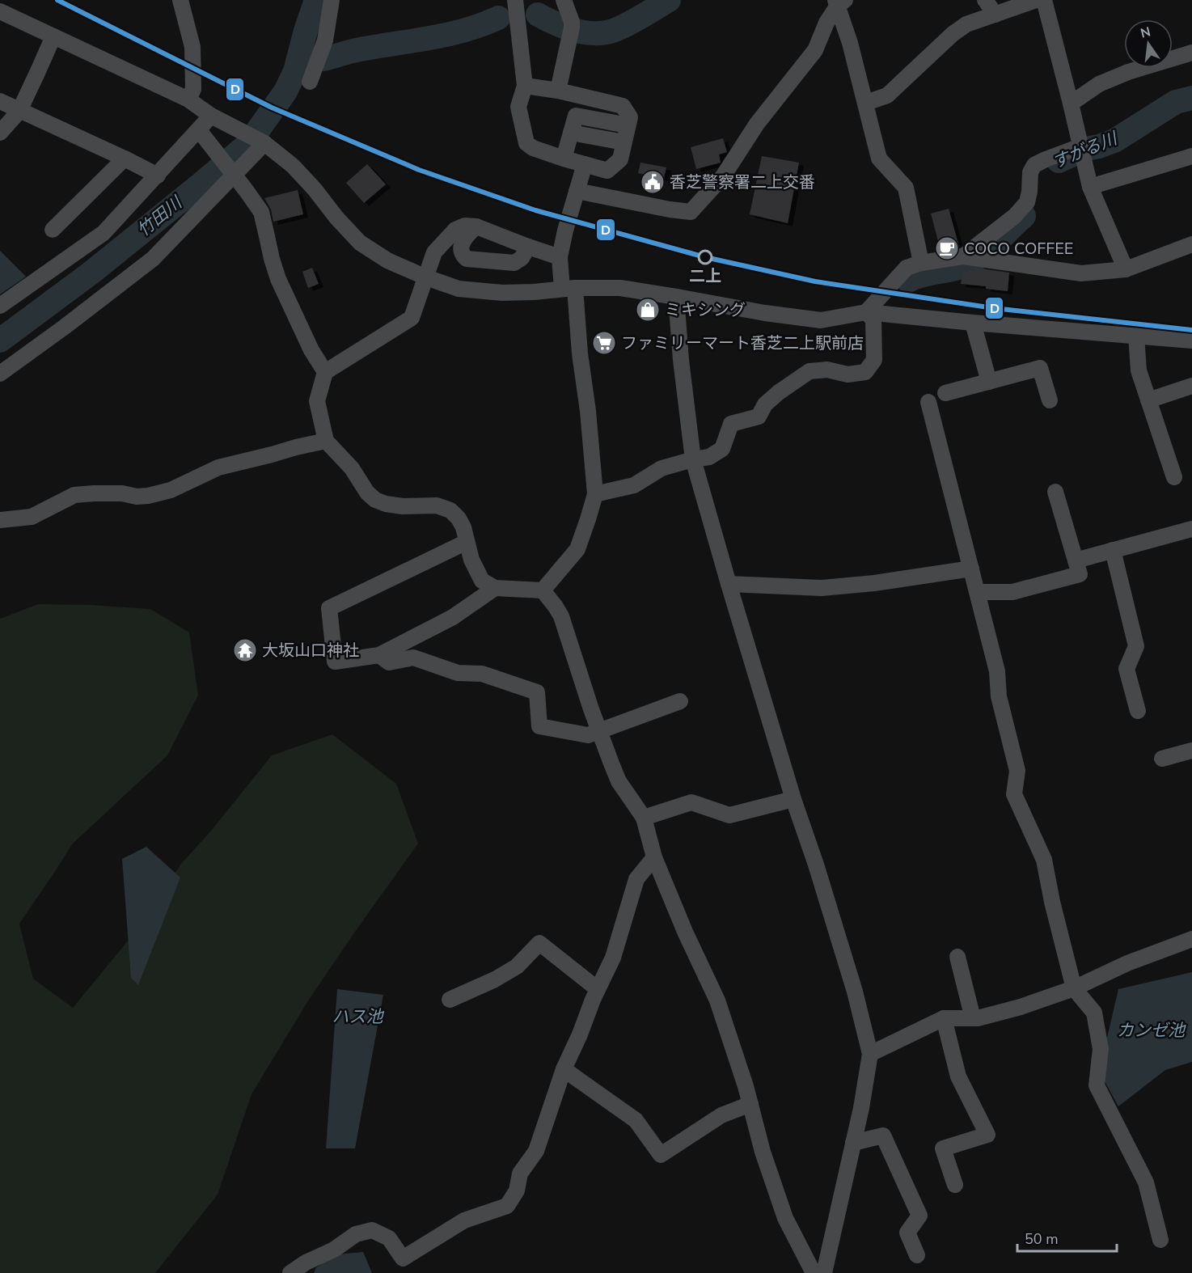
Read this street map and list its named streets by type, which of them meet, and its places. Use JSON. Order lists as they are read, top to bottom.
{
  "water": [
    "すがる川",
    "竹田川",
    "ハス池",
    "カンゼ池"
  ],
  "places": {
    "public building": ["香芝警察署二上交番"],
    "cafe": ["COCO COFFEE"],
    "other": ["二上"],
    "shop": ["ミキシング"],
    "supermarket": ["ファミリーマート香芝二上駅前店"],
    "temple": ["大坂山口神社"]
  },
  "lines": ["transit line D"],
  "scale_bar": "50 m",
  "north": "top"
}
